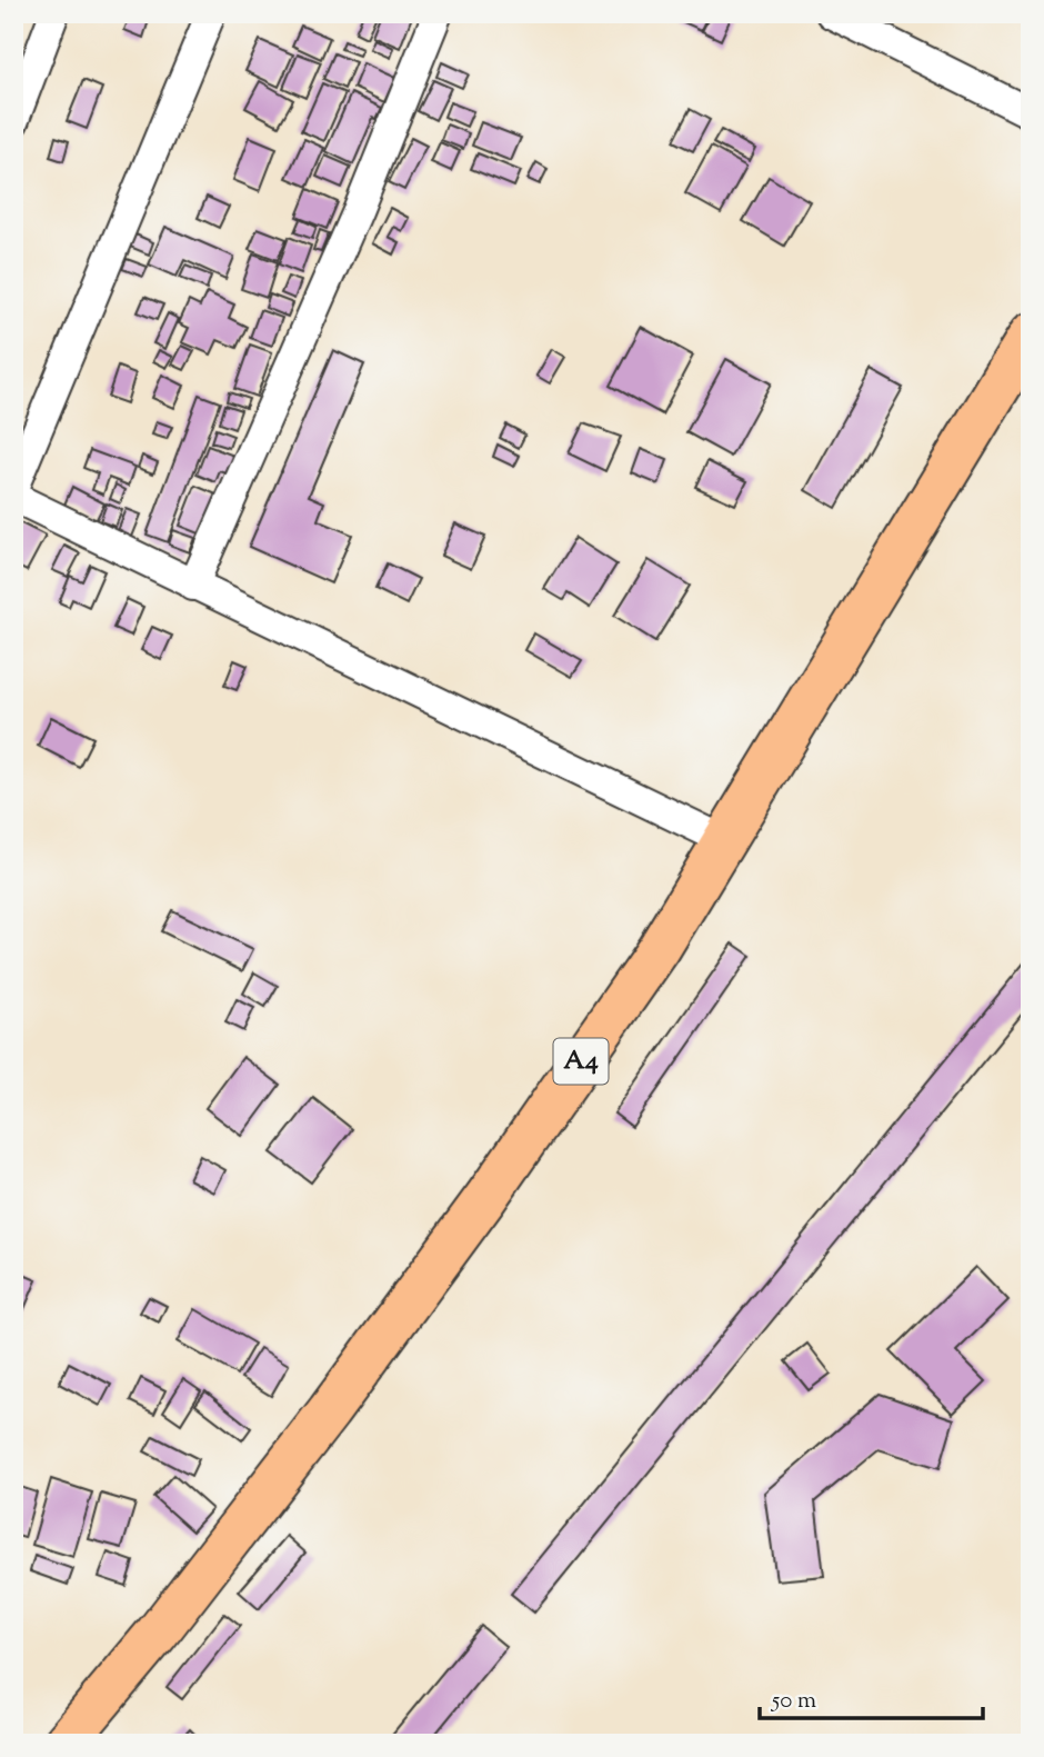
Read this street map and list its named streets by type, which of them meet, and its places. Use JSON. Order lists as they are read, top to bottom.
{
  "streets": {
    "highway": ["A4"]
  },
  "scale_bar": "50 m"
}
